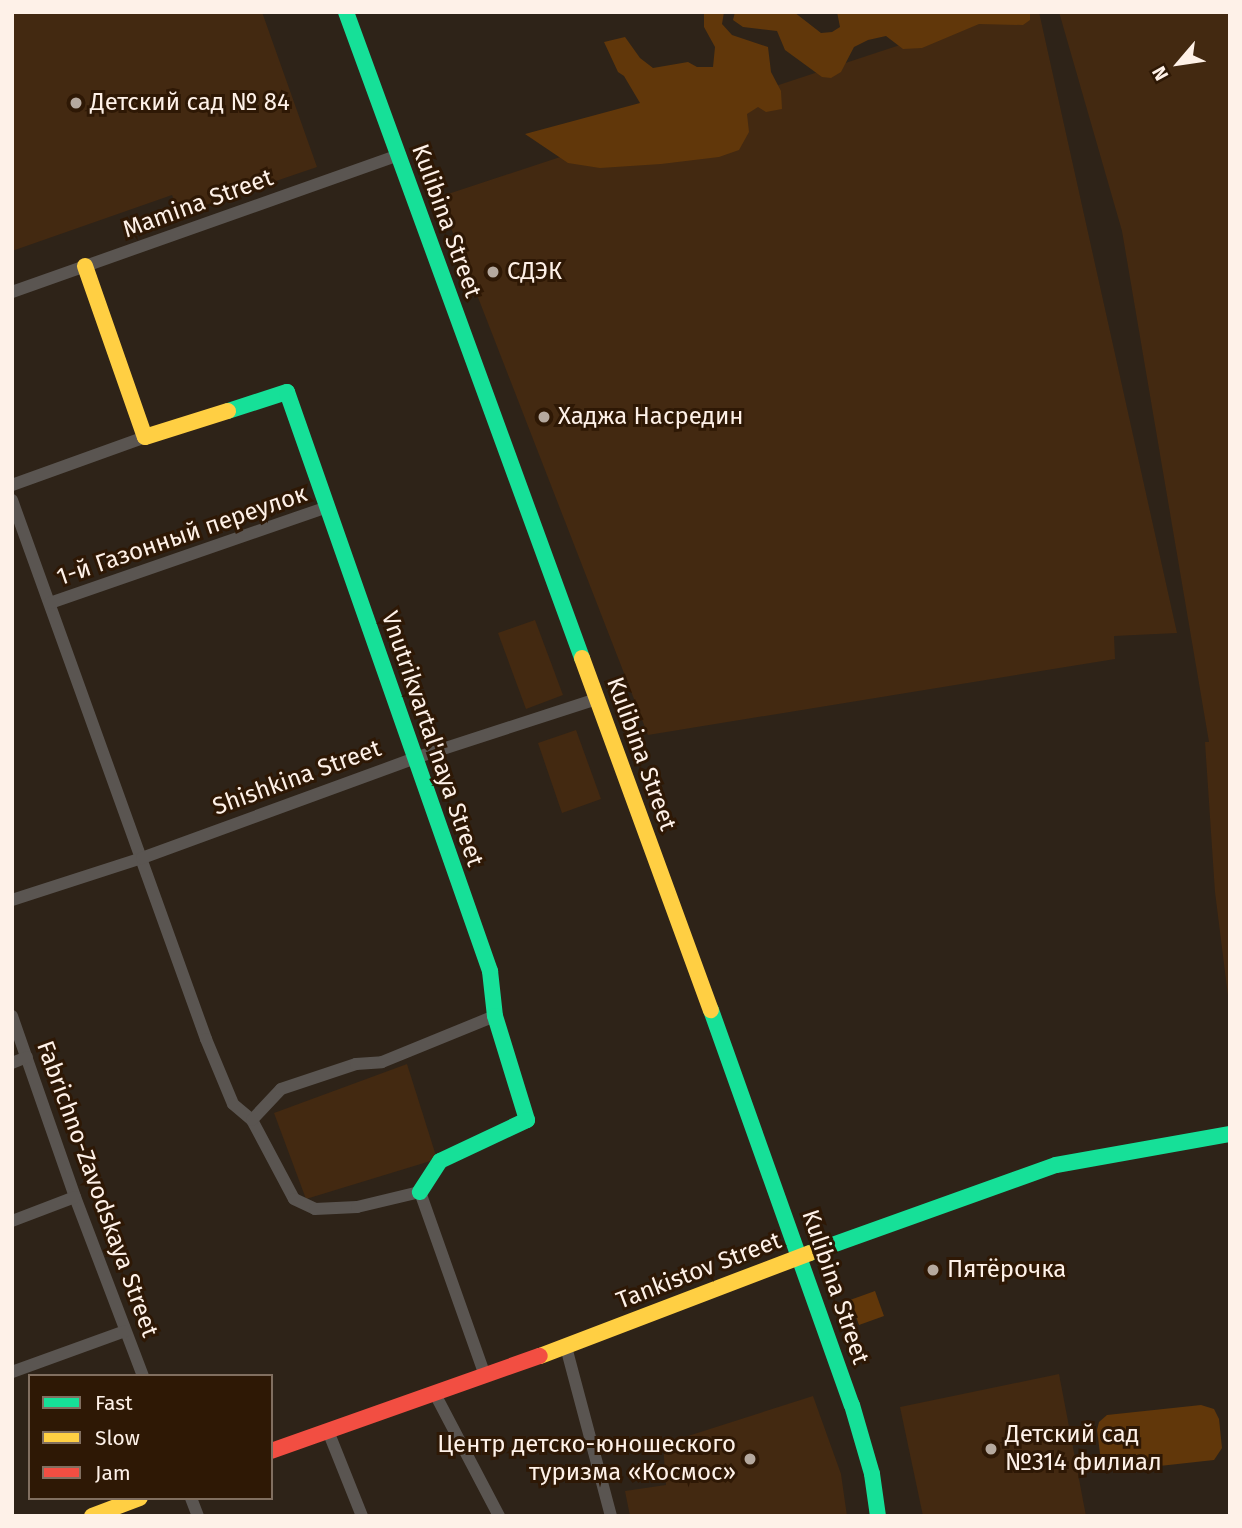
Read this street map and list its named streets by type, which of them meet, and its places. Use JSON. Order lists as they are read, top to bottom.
{
  "streets": {
    "street": [
      "Mamina Street",
      "Kulibina Street",
      "1-й Газонный переулок",
      "Vnutrikvartal'naya Street",
      "Shishkina Street",
      "Fabrichno-Zavodskaya Street",
      "Tankistov Street"
    ]
  },
  "crossings": [
    ["Mamina Street", "Kulibina Street"],
    ["Kulibina Street", "Shishkina Street"],
    ["Kulibina Street", "Tankistov Street"],
    ["1-й Газонный переулок", "Vnutrikvartal'naya Street"],
    ["Vnutrikvartal'naya Street", "Shishkina Street"]
  ],
  "places": [
    "Детский сад № 84",
    "СДЭК",
    "Хаджа Насредин",
    "Пятёрочка",
    "Детский сад №314 филиал",
    "Центр детско-юношеского туризма «Космос»"
  ],
  "legend": ["Fast", "Slow", "Jam"],
  "north": "bottom left"
}
